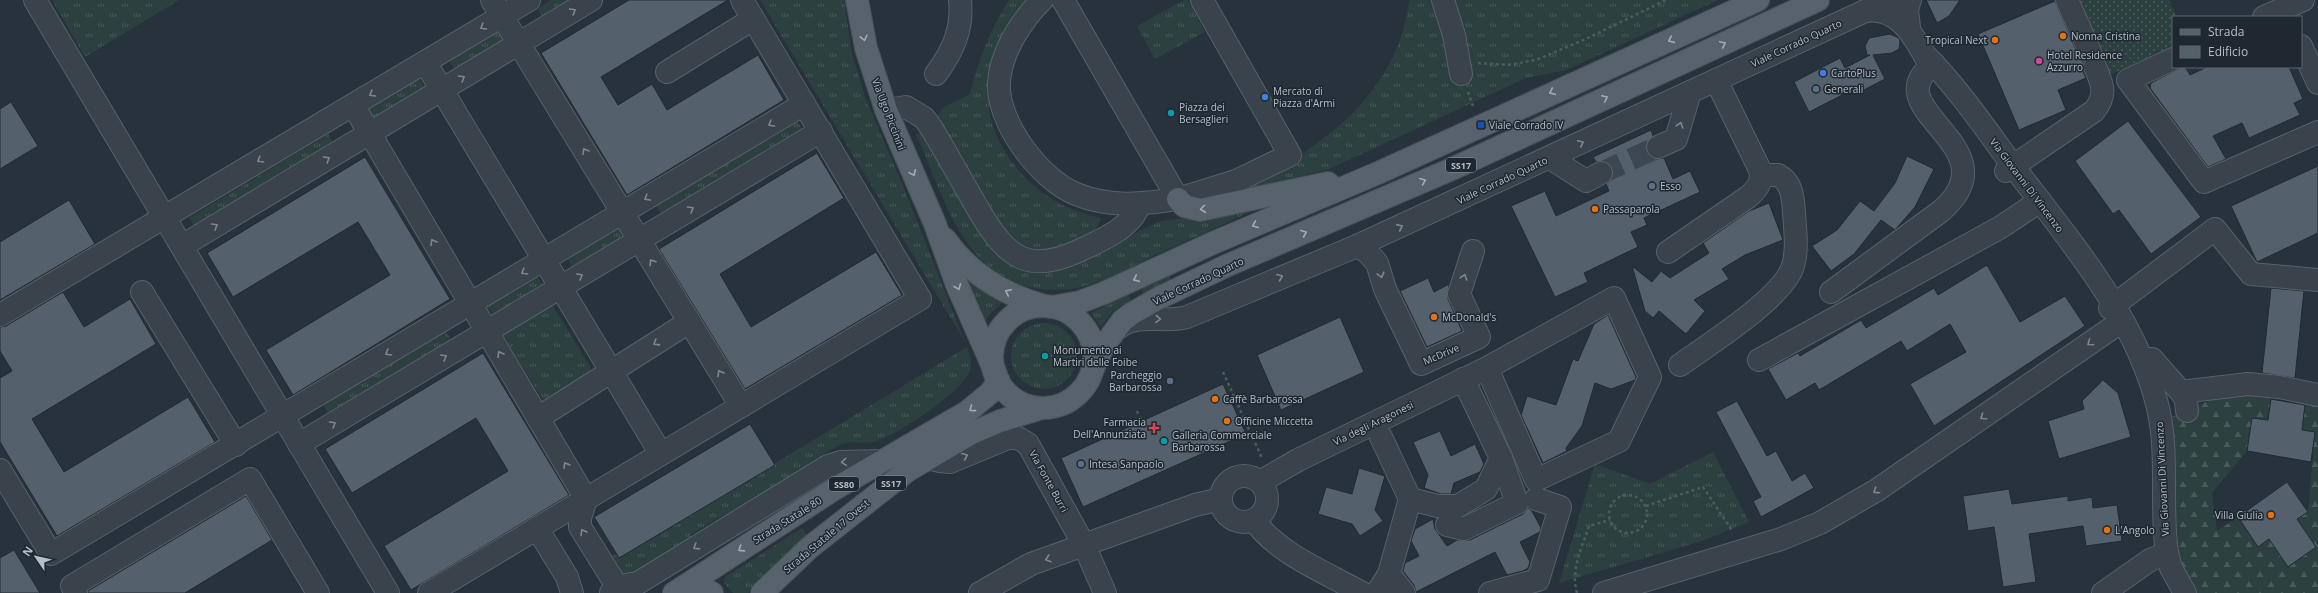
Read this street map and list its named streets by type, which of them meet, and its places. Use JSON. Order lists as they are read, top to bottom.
{
  "streets": {
    "main road": [
      "Viale Corrado Quarto",
      "Via Ugo Piccinini",
      "SS17",
      "SS80",
      "Strada Statale 80",
      "Strada Statale 17 Ovest"
    ],
    "street": [
      "Via Giovanni Di Vincenzo",
      "McDrive",
      "Via degli Aragonesi",
      "Via Fonte Burri"
    ]
  },
  "crossings": [
    ["Viale Corrado Quarto", "Via Ugo Piccinini"],
    ["Viale Corrado Quarto", "SS17"],
    ["Viale Corrado Quarto", "Via Giovanni Di Vincenzo"],
    ["Viale Corrado Quarto", "McDrive"],
    ["Viale Corrado Quarto", "Strada Statale 80"],
    ["Viale Corrado Quarto", "Strada Statale 17 Ovest"],
    ["Via Ugo Piccinini", "SS17"],
    ["Via Ugo Piccinini", "Strada Statale 80"],
    ["Via Ugo Piccinini", "Strada Statale 17 Ovest"],
    ["SS17", "Strada Statale 80"],
    ["SS17", "Strada Statale 17 Ovest"],
    ["Via Fonte Burri", "Strada Statale 17 Ovest"],
    ["Strada Statale 80", "Strada Statale 17 Ovest"]
  ],
  "one_way": ["Via Fonte Burri", "Strada Statale 80"],
  "places": {
    "other": [
      "Nonna Cristina",
      "Tropical Next",
      "Hotel Residence Azzurro",
      "CartoPlus",
      "Generali",
      "Mercato di Piazza d'Armi",
      "Piazza dei Bersaglieri",
      "Esso",
      "Passaparola",
      "McDonald's",
      "Monumento ai Martiri delle Foibe",
      "Parcheggio Barbarossa",
      "Caffè Barbarossa",
      "Officine Miccetta",
      "Galleria Commerciale Barbarossa",
      "Intesa Sanpaolo",
      "Villa Giulia",
      "L'Angolo"
    ],
    "transit": ["Viale Corrado IV"],
    "health": ["Farmacia Dell'Annunziata"]
  },
  "legend": ["Strada", "Edificio"],
  "north": "top left"
}
